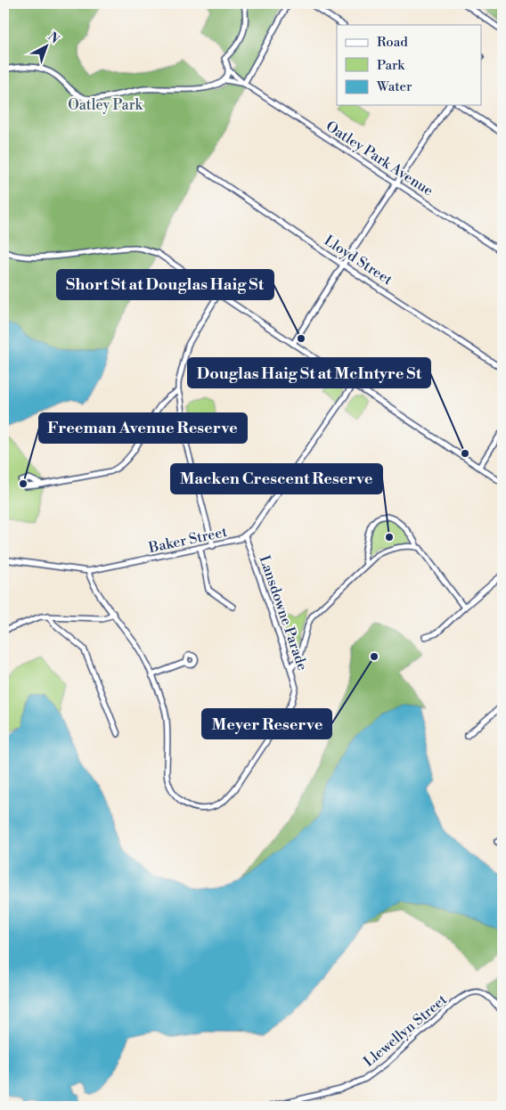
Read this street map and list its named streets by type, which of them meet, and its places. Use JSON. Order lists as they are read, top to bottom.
{
  "streets": {
    "street": [
      "Oatley Park Avenue",
      "Lloyd Street",
      "Baker Street",
      "Lansdowne Parade",
      "Llewellyn Street"
    ]
  },
  "crossings": [
    ["Baker Street", "Lansdowne Parade"]
  ],
  "parks": ["Oatley Park"],
  "places": [
    "Short St at Douglas Haig St",
    "Douglas Haig St at McIntyre St",
    "Freeman Avenue Reserve",
    "Macken Crescent Reserve",
    "Meyer Reserve"
  ],
  "legend": ["Road", "Park", "Water"],
  "north": "top right"
}
